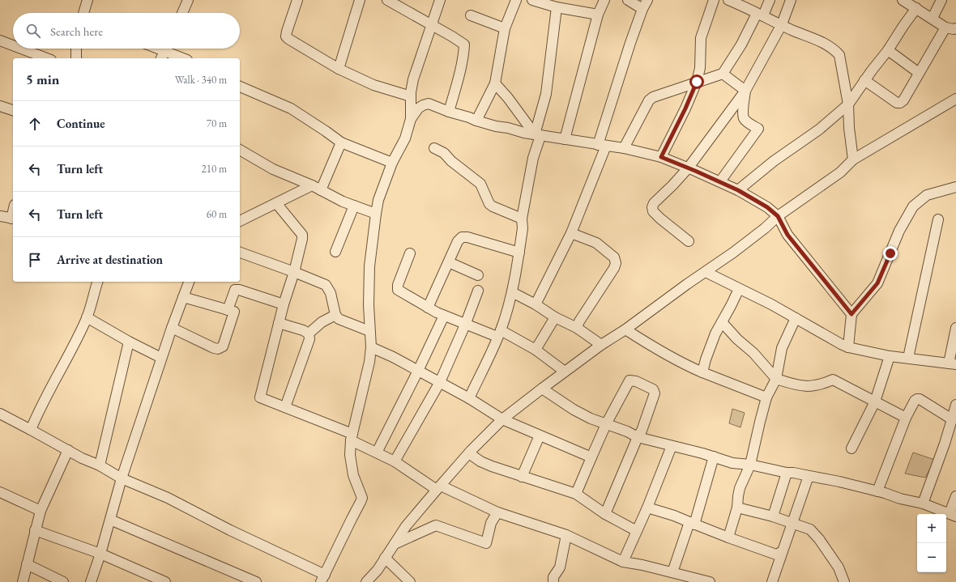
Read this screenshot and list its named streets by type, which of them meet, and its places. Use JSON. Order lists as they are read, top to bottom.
{
  "page": {
    "search": "Search here",
    "heading": ["5 min", "Walk · 340 m"],
    "list": [
      ["Continue", "70 m"],
      ["Turn left", "210 m"],
      ["Turn left", "60 m"],
      "Arrive at destination"
    ],
    "map_buttons": ["+", "−"]
  }
}
